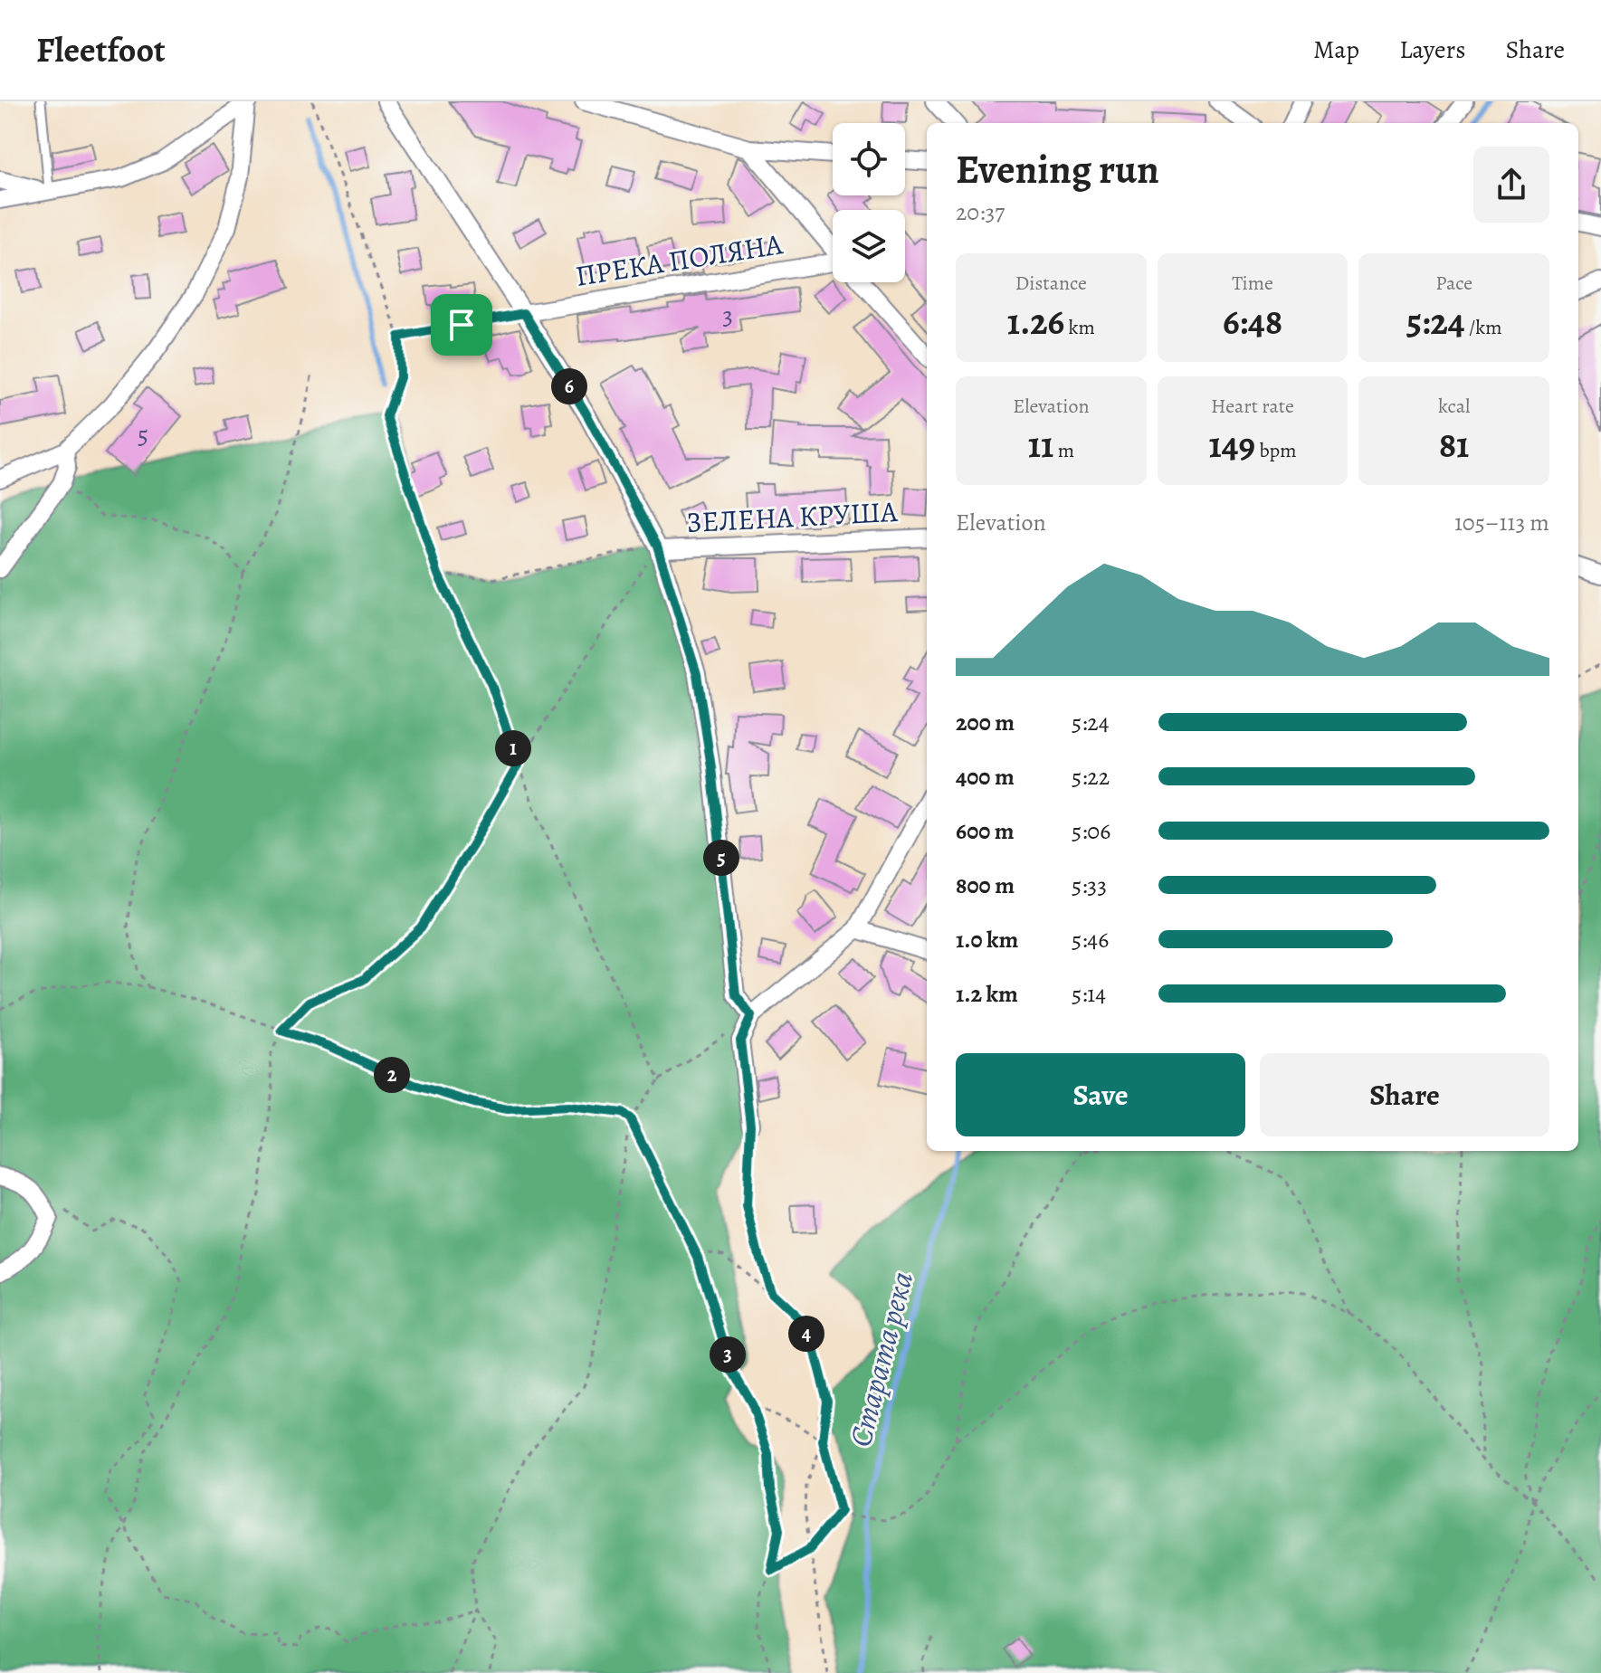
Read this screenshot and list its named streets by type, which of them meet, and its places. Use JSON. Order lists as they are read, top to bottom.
{
  "streets": {
    "street": ["ПРЕКА ПОЛЯНА", "ЗЕЛЕНА КРУША"]
  },
  "water": ["Старата река"],
  "house_numbers": ["3", "5"],
  "page": {
    "header": "Fleetfoot",
    "nav": ["Map", "Layers", "Share"],
    "heading": ["Evening run", "20:37"],
    "stats": [
      ["Distance", "1.26 km"],
      ["Time", "6:48"],
      ["Pace", "5:24 /km"],
      ["Elevation", "11 m"],
      ["Heart rate", "149 bpm"],
      ["kcal", "81"]
    ],
    "pins": [
      "6",
      "1",
      "5",
      "2",
      "4",
      "3"
    ],
    "chart": ["Elevation", "105–113 m"],
    "list": [
      {
        "name": "200 m",
        "note": "5:24"
      },
      {
        "name": "400 m",
        "note": "5:22"
      },
      {
        "name": "600 m",
        "note": "5:06"
      },
      {
        "name": "800 m",
        "note": "5:33"
      },
      {
        "name": "1.0 km",
        "note": "5:46"
      },
      {
        "name": "1.2 km",
        "note": "5:14"
      }
    ],
    "buttons": ["Save", "Share"]
  }
}
